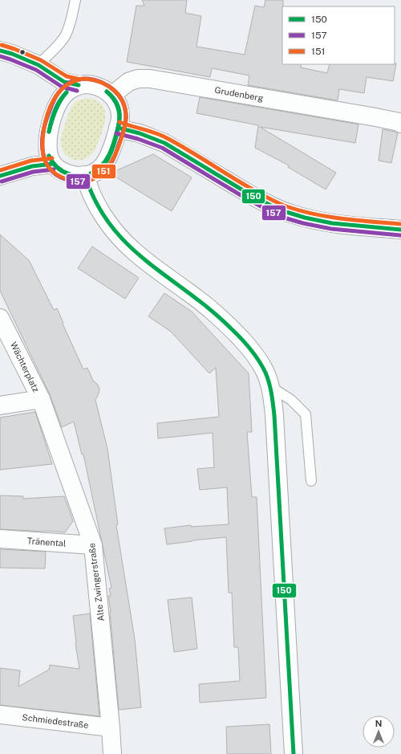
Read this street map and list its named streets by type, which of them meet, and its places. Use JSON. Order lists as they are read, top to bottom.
{
  "streets": {
    "street": [
      "Grudenberg",
      "Wächterplatz",
      "Tränental",
      "Alte Zwingerstraße",
      "Schmiedestraße"
    ]
  },
  "crossings": [
    ["Wächterplatz", "Alte Zwingerstraße"],
    ["Tränental", "Alte Zwingerstraße"],
    ["Alte Zwingerstraße", "Schmiedestraße"]
  ],
  "lines": ["transit line 151", "transit line 150", "transit line 157"],
  "legend": ["150", "157", "151"],
  "north": "top"
}
